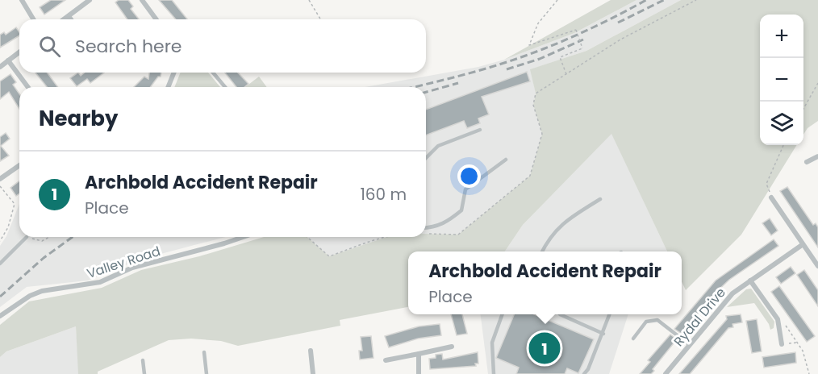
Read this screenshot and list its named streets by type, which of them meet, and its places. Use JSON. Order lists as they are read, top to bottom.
{
  "streets": {
    "street": ["Valley Road", "Rydal Drive"]
  },
  "page": {
    "map_buttons": ["+", "−"],
    "search": "Search here",
    "heading": "Nearby",
    "list": [
      {
        "mark": "1",
        "name": "Archbold Accident Repair",
        "note": "Place",
        "value": "160 m"
      }
    ],
    "popup": ["Archbold Accident Repair", "Place"],
    "pins": "1"
  }
}
